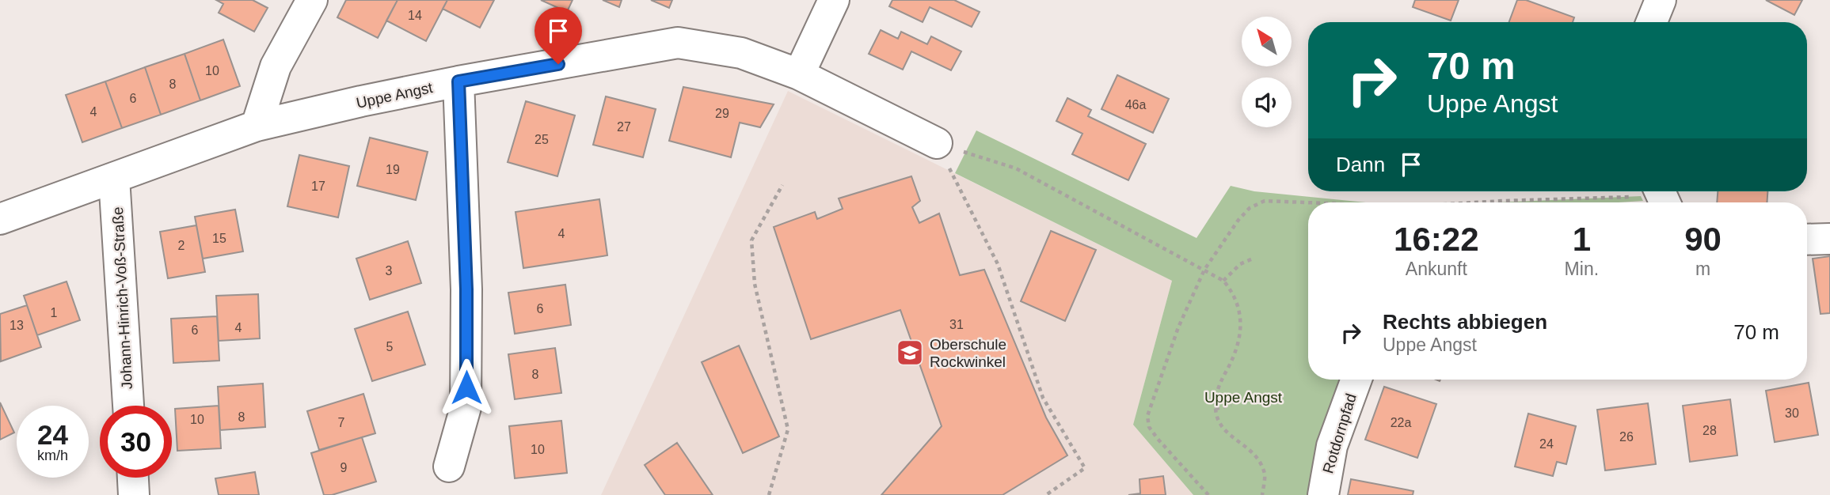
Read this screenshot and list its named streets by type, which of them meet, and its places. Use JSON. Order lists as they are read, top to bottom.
{
  "streets": {
    "street": ["Uppe Angst", "Johann-Hinrich-Voß-Straße", "Rotdornpfad"]
  },
  "crossings": [
    ["Uppe Angst", "Johann-Hinrich-Voß-Straße"]
  ],
  "parks": ["Uppe Angst"],
  "places": {
    "school or university": ["Oberschule Rockwinkel"]
  },
  "house_numbers": [
    "14",
    "10",
    "8",
    "6",
    "46a",
    "4",
    "29",
    "27",
    "25",
    "19",
    "17",
    "4",
    "15",
    "2",
    "3",
    "6",
    "1",
    "31",
    "13",
    "4",
    "6",
    "5",
    "8",
    "30",
    "8",
    "10",
    "7",
    "22a",
    "28",
    "26",
    "24",
    "10",
    "9"
  ],
  "north": "top left",
  "page": {
    "turn": ["70 m", "Uppe Angst"],
    "then": "Dann",
    "eta": [
      "16:22",
      "Ankunft",
      "1",
      "Min.",
      "90",
      "m"
    ],
    "list": [
      {
        "name": "Rechts abbiegen",
        "note": "Uppe Angst",
        "value": "70 m"
      }
    ],
    "speed": "24 km/h",
    "limit": "30"
  }
}
